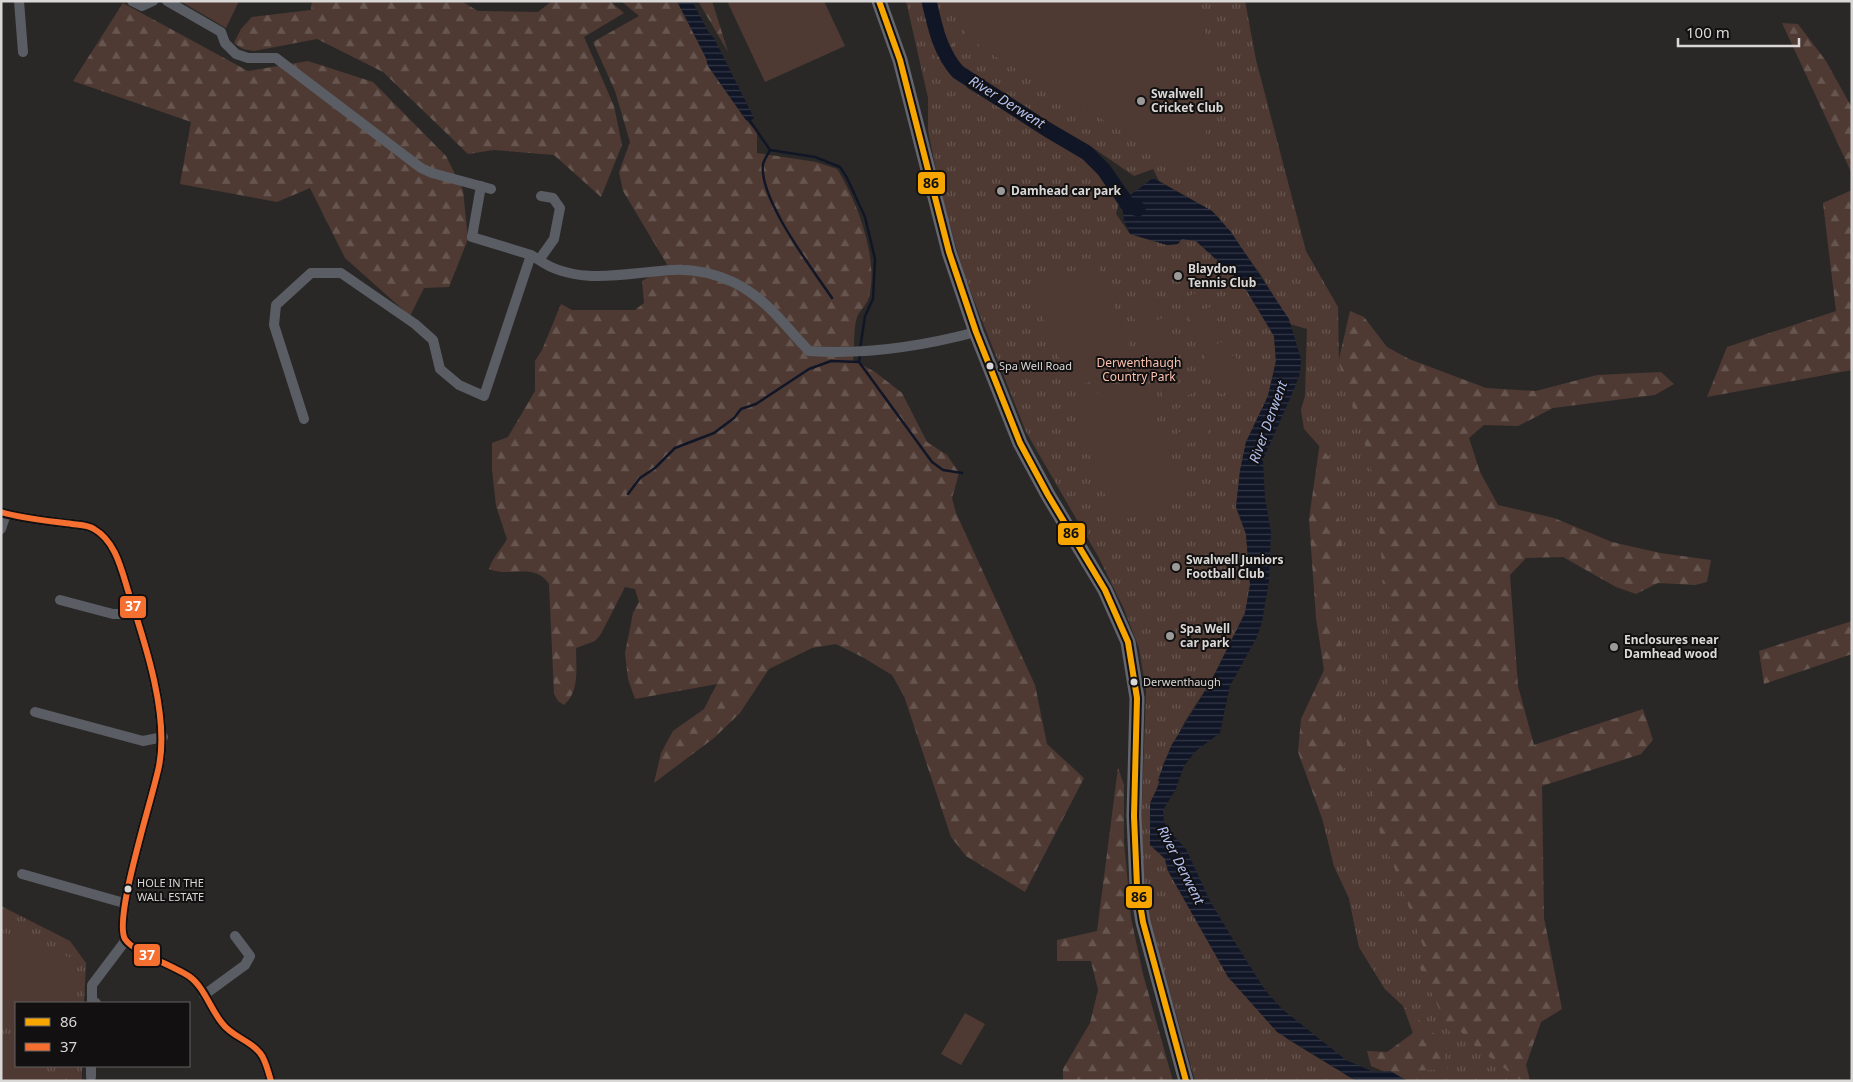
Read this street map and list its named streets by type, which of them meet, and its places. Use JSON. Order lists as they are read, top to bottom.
{
  "water": ["River Derwent"],
  "parks": ["Derwenthaugh Country Park"],
  "places": [
    "Swalwell Cricket Club",
    "Damhead car park",
    "Blaydon Tennis Club",
    "Spa Well Road",
    "Swalwell Juniors Football Club",
    "Spa Well car park",
    "Enclosures near Damhead wood",
    "Derwenthaugh",
    "HOLE IN THE WALL ESTATE"
  ],
  "lines": ["transit line 86", "transit line 37"],
  "legend": ["86", "37"],
  "scale_bar": "100 m"
}
